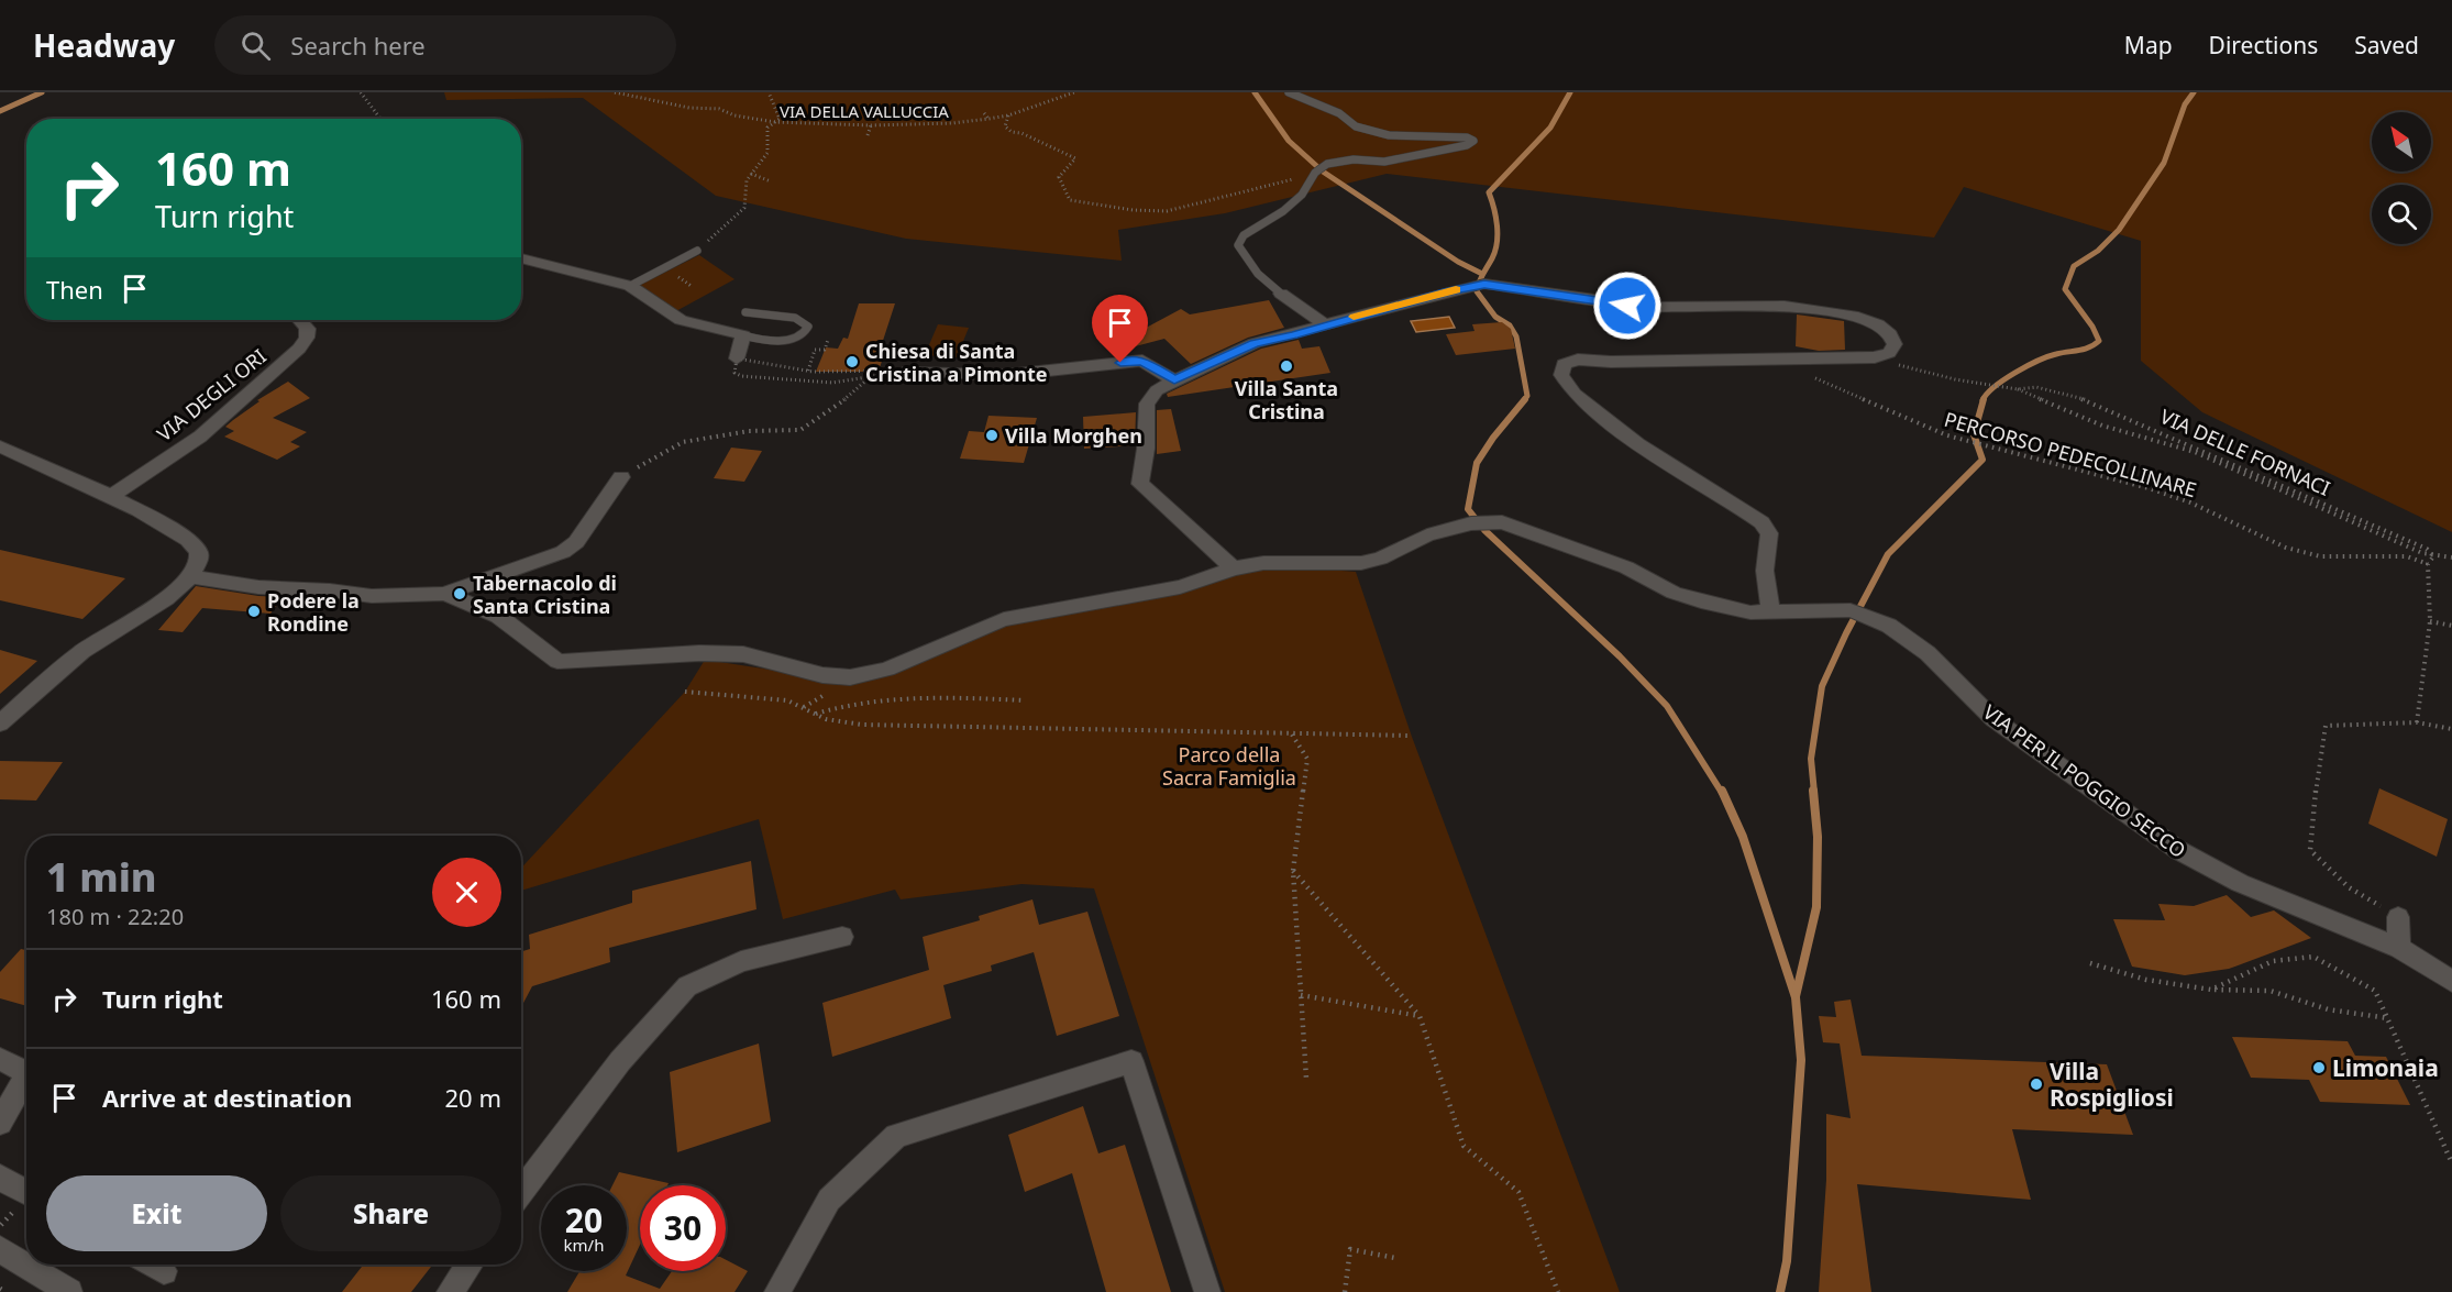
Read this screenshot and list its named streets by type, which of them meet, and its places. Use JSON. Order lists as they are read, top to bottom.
{
  "streets": {
    "street": ["VIA DEGLI ORI", "VIA PER IL POGGIO SECCO"],
    "path": ["VIA DELLA VALLUCCIA", "VIA DELLE FORNACI", "PERCORSO PEDECOLLINARE"]
  },
  "parks": ["Parco della Sacra Famiglia"],
  "places": [
    "Chiesa di Santa Cristina a Pimonte",
    "Villa Santa Cristina",
    "Villa Morghen",
    "Tabernacolo di Santa Cristina",
    "Podere la Rondine",
    "Limonaia",
    "Villa Rospigliosi"
  ],
  "north": "top left",
  "page": {
    "header": "Headway",
    "search": "Search here",
    "nav": ["Map", "Directions", "Saved"],
    "turn": ["160 m", "Turn right"],
    "then": "Then",
    "heading": ["1 min", "180 m · 22:20"],
    "list": [
      {
        "name": "Turn right",
        "value": "160 m"
      },
      {
        "name": "Arrive at destination",
        "value": "20 m"
      }
    ],
    "buttons": ["Exit", "Share"],
    "speed": "20 km/h",
    "limit": "30"
  }
}
